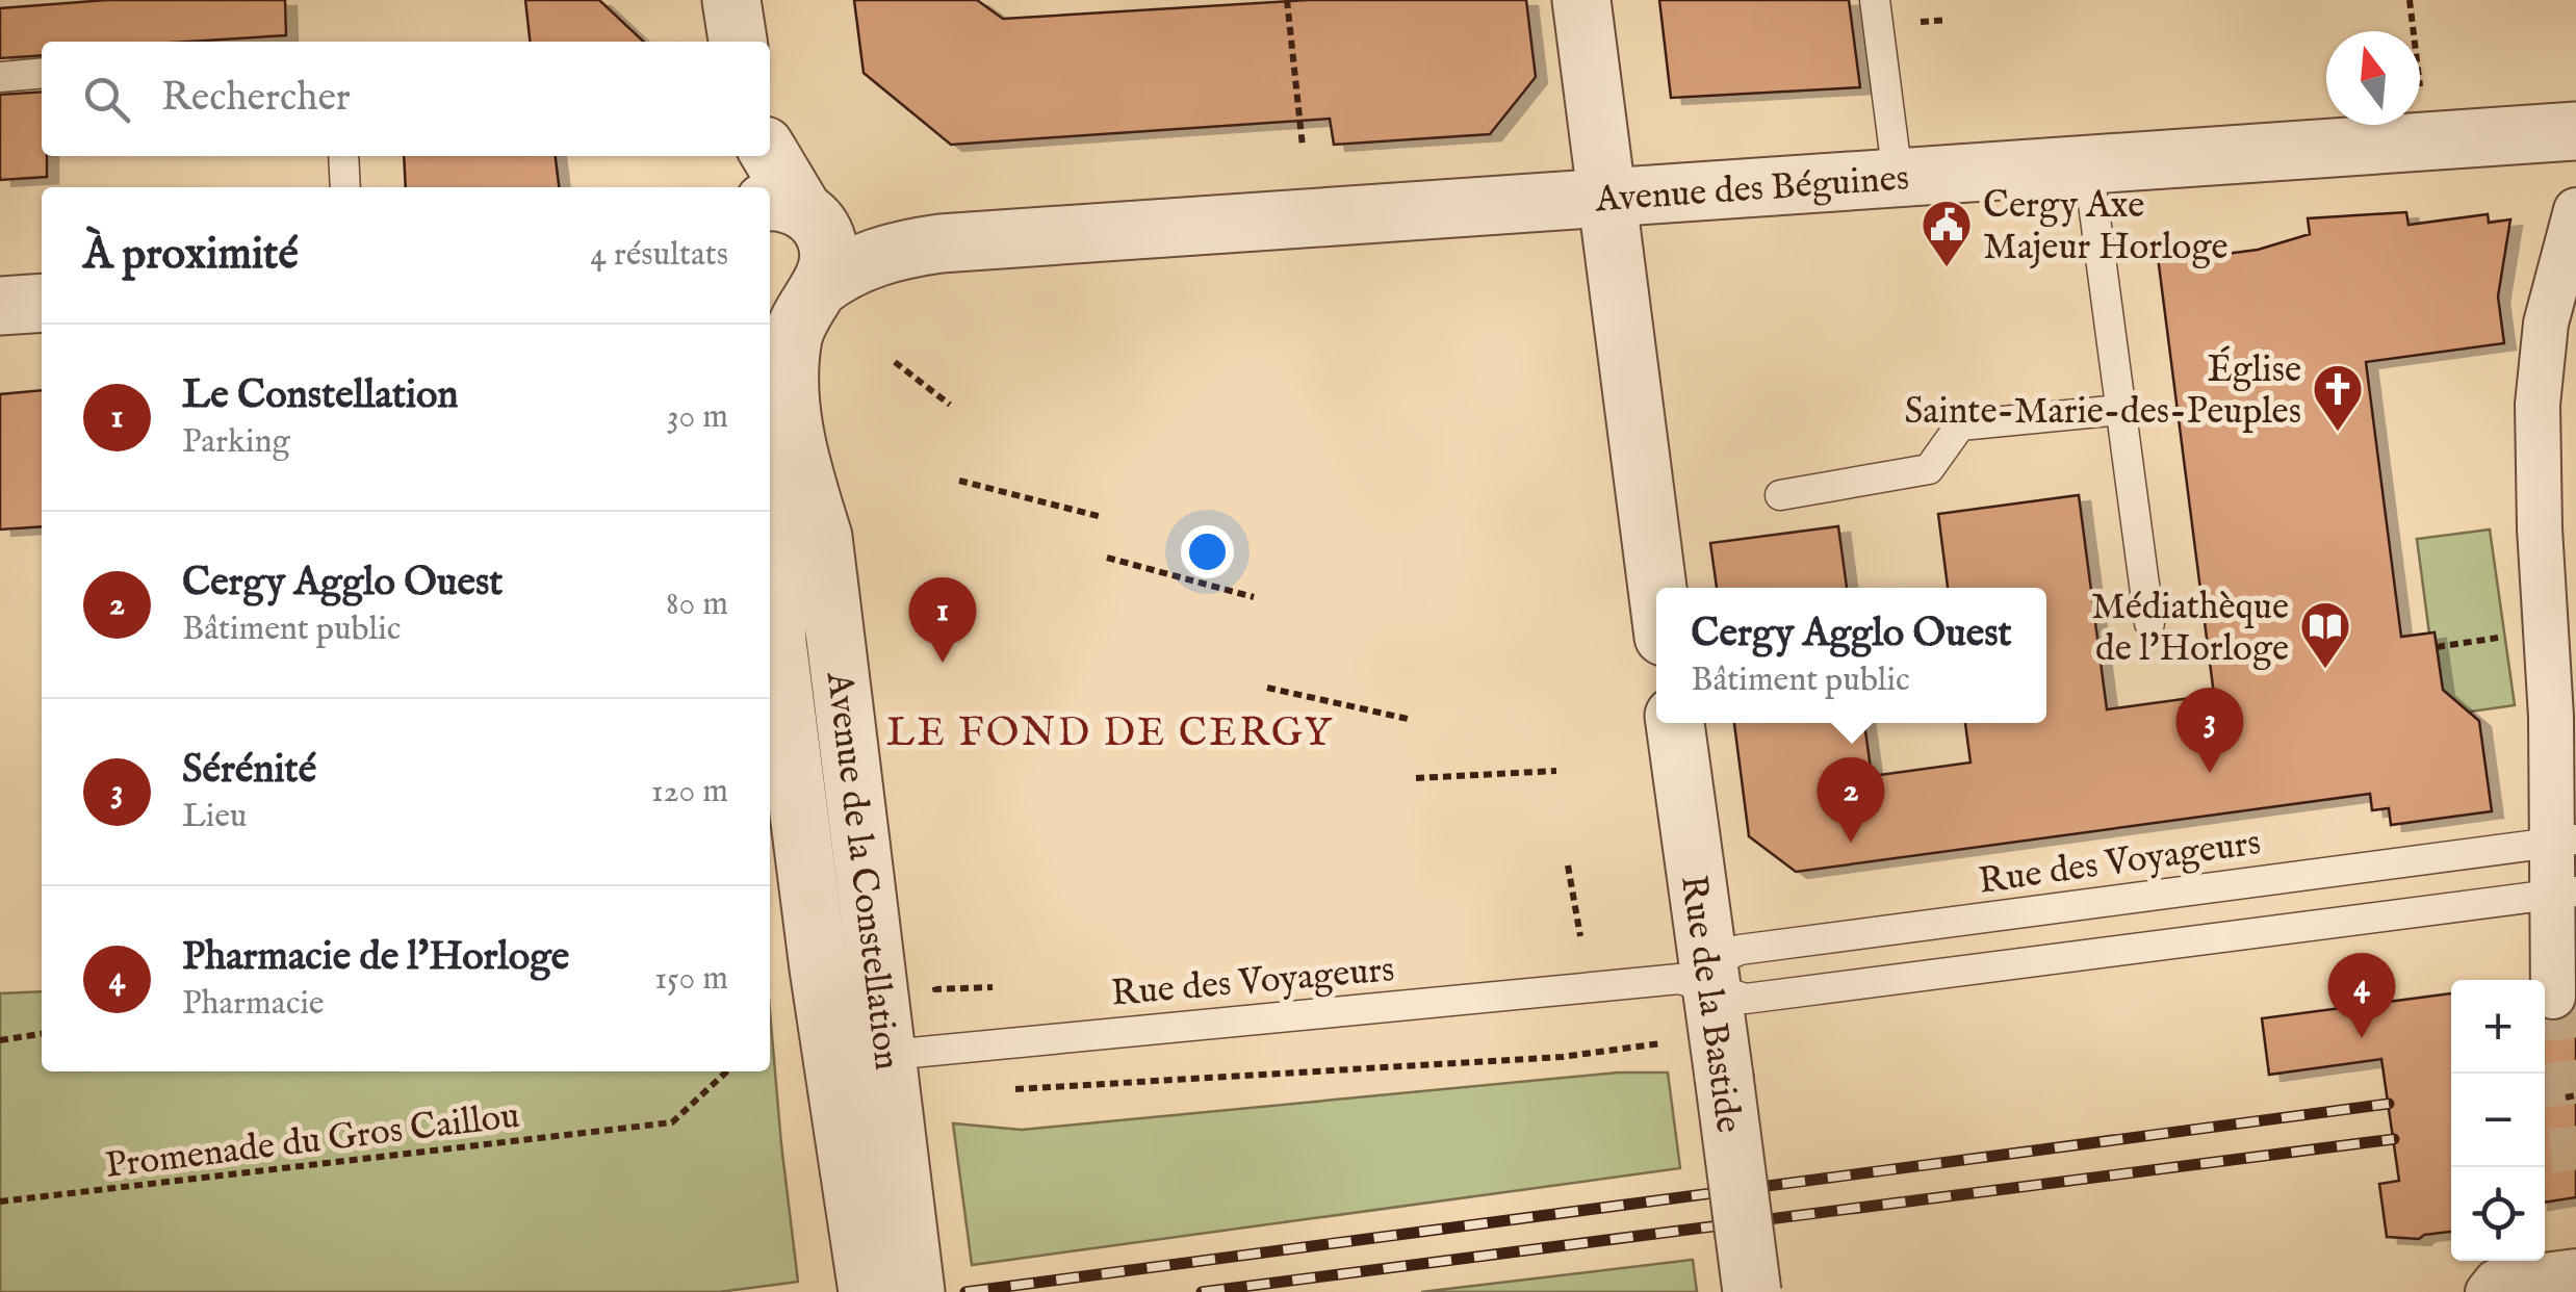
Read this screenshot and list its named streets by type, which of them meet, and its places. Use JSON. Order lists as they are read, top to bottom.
{
  "streets": {
    "street": ["Avenue des Béguines", "Avenue de la Constellation", "Rue de la Bastide"],
    "lane": ["Rue des Voyageurs"],
    "path": ["Promenade du Gros Caillou"]
  },
  "crossings": [
    ["Avenue des Béguines", "Avenue de la Constellation"],
    ["Rue des Voyageurs", "Avenue de la Constellation"],
    ["Rue des Voyageurs", "Rue de la Bastide"]
  ],
  "districts": ["LE FOND DE CERGY"],
  "places": {
    "public building": ["Cergy Axe Majeur Horloge"],
    "church": ["Église Sainte-Marie-des-Peuples"],
    "library": ["Médiathèque de l'Horloge"]
  },
  "north": "top",
  "page": {
    "search": "Rechercher",
    "heading": ["À proximité", "4 résultats"],
    "list": [
      {
        "mark": "1",
        "name": "Le Constellation",
        "note": "Parking",
        "value": "30 m"
      },
      {
        "mark": "2",
        "name": "Cergy Agglo Ouest",
        "note": "Bâtiment public",
        "value": "80 m"
      },
      {
        "mark": "3",
        "name": "Sérénité",
        "note": "Lieu",
        "value": "120 m"
      },
      {
        "mark": "4",
        "name": "Pharmacie de l'Horloge",
        "note": "Pharmacie",
        "value": "150 m"
      }
    ],
    "pins": [
      "1",
      "3",
      "2",
      "4"
    ],
    "popup": ["Cergy Agglo Ouest", "Bâtiment public"],
    "map_buttons": ["+", "−"]
  }
}
